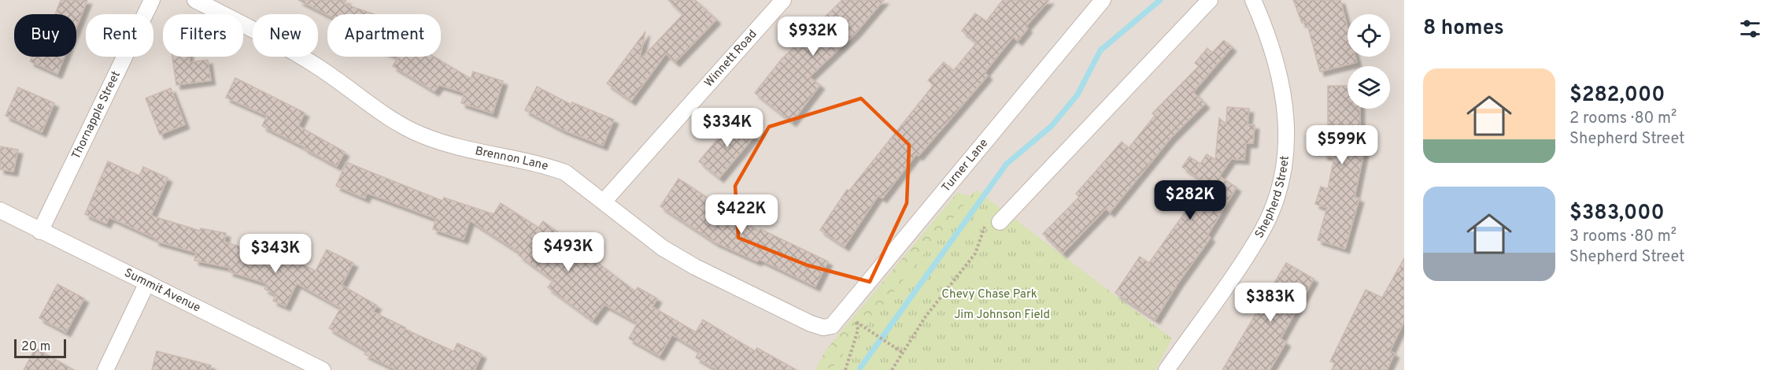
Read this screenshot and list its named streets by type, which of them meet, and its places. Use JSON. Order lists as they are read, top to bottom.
{
  "streets": {
    "street": [
      "Winnett Road",
      "Thornapple Street",
      "Brennon Lane",
      "Turner Lane",
      "Shepherd Street",
      "Summit Avenue"
    ]
  },
  "crossings": [
    ["Winnett Road", "Brennon Lane"],
    ["Thornapple Street", "Summit Avenue"],
    ["Brennon Lane", "Turner Lane"]
  ],
  "parks": ["Chevy Chase Park", "Jim Johnson Field"],
  "scale_bar": "20 m",
  "page": {
    "heading": "8 homes",
    "chip": [
      "Buy",
      "Rent",
      "Filters",
      "New",
      "Apartment"
    ],
    "price": [
      "$932K",
      "$334K",
      "$599K",
      "$282K",
      "$422K",
      "$493K",
      "$343K",
      "$383K"
    ],
    "list": [
      {
        "name": "$282,000",
        "note": "2 rooms · 80 m² · Shepherd Street"
      },
      {
        "name": "$383,000",
        "note": "3 rooms · 80 m² · Shepherd Street"
      }
    ],
    "scale": "20 m"
  }
}
